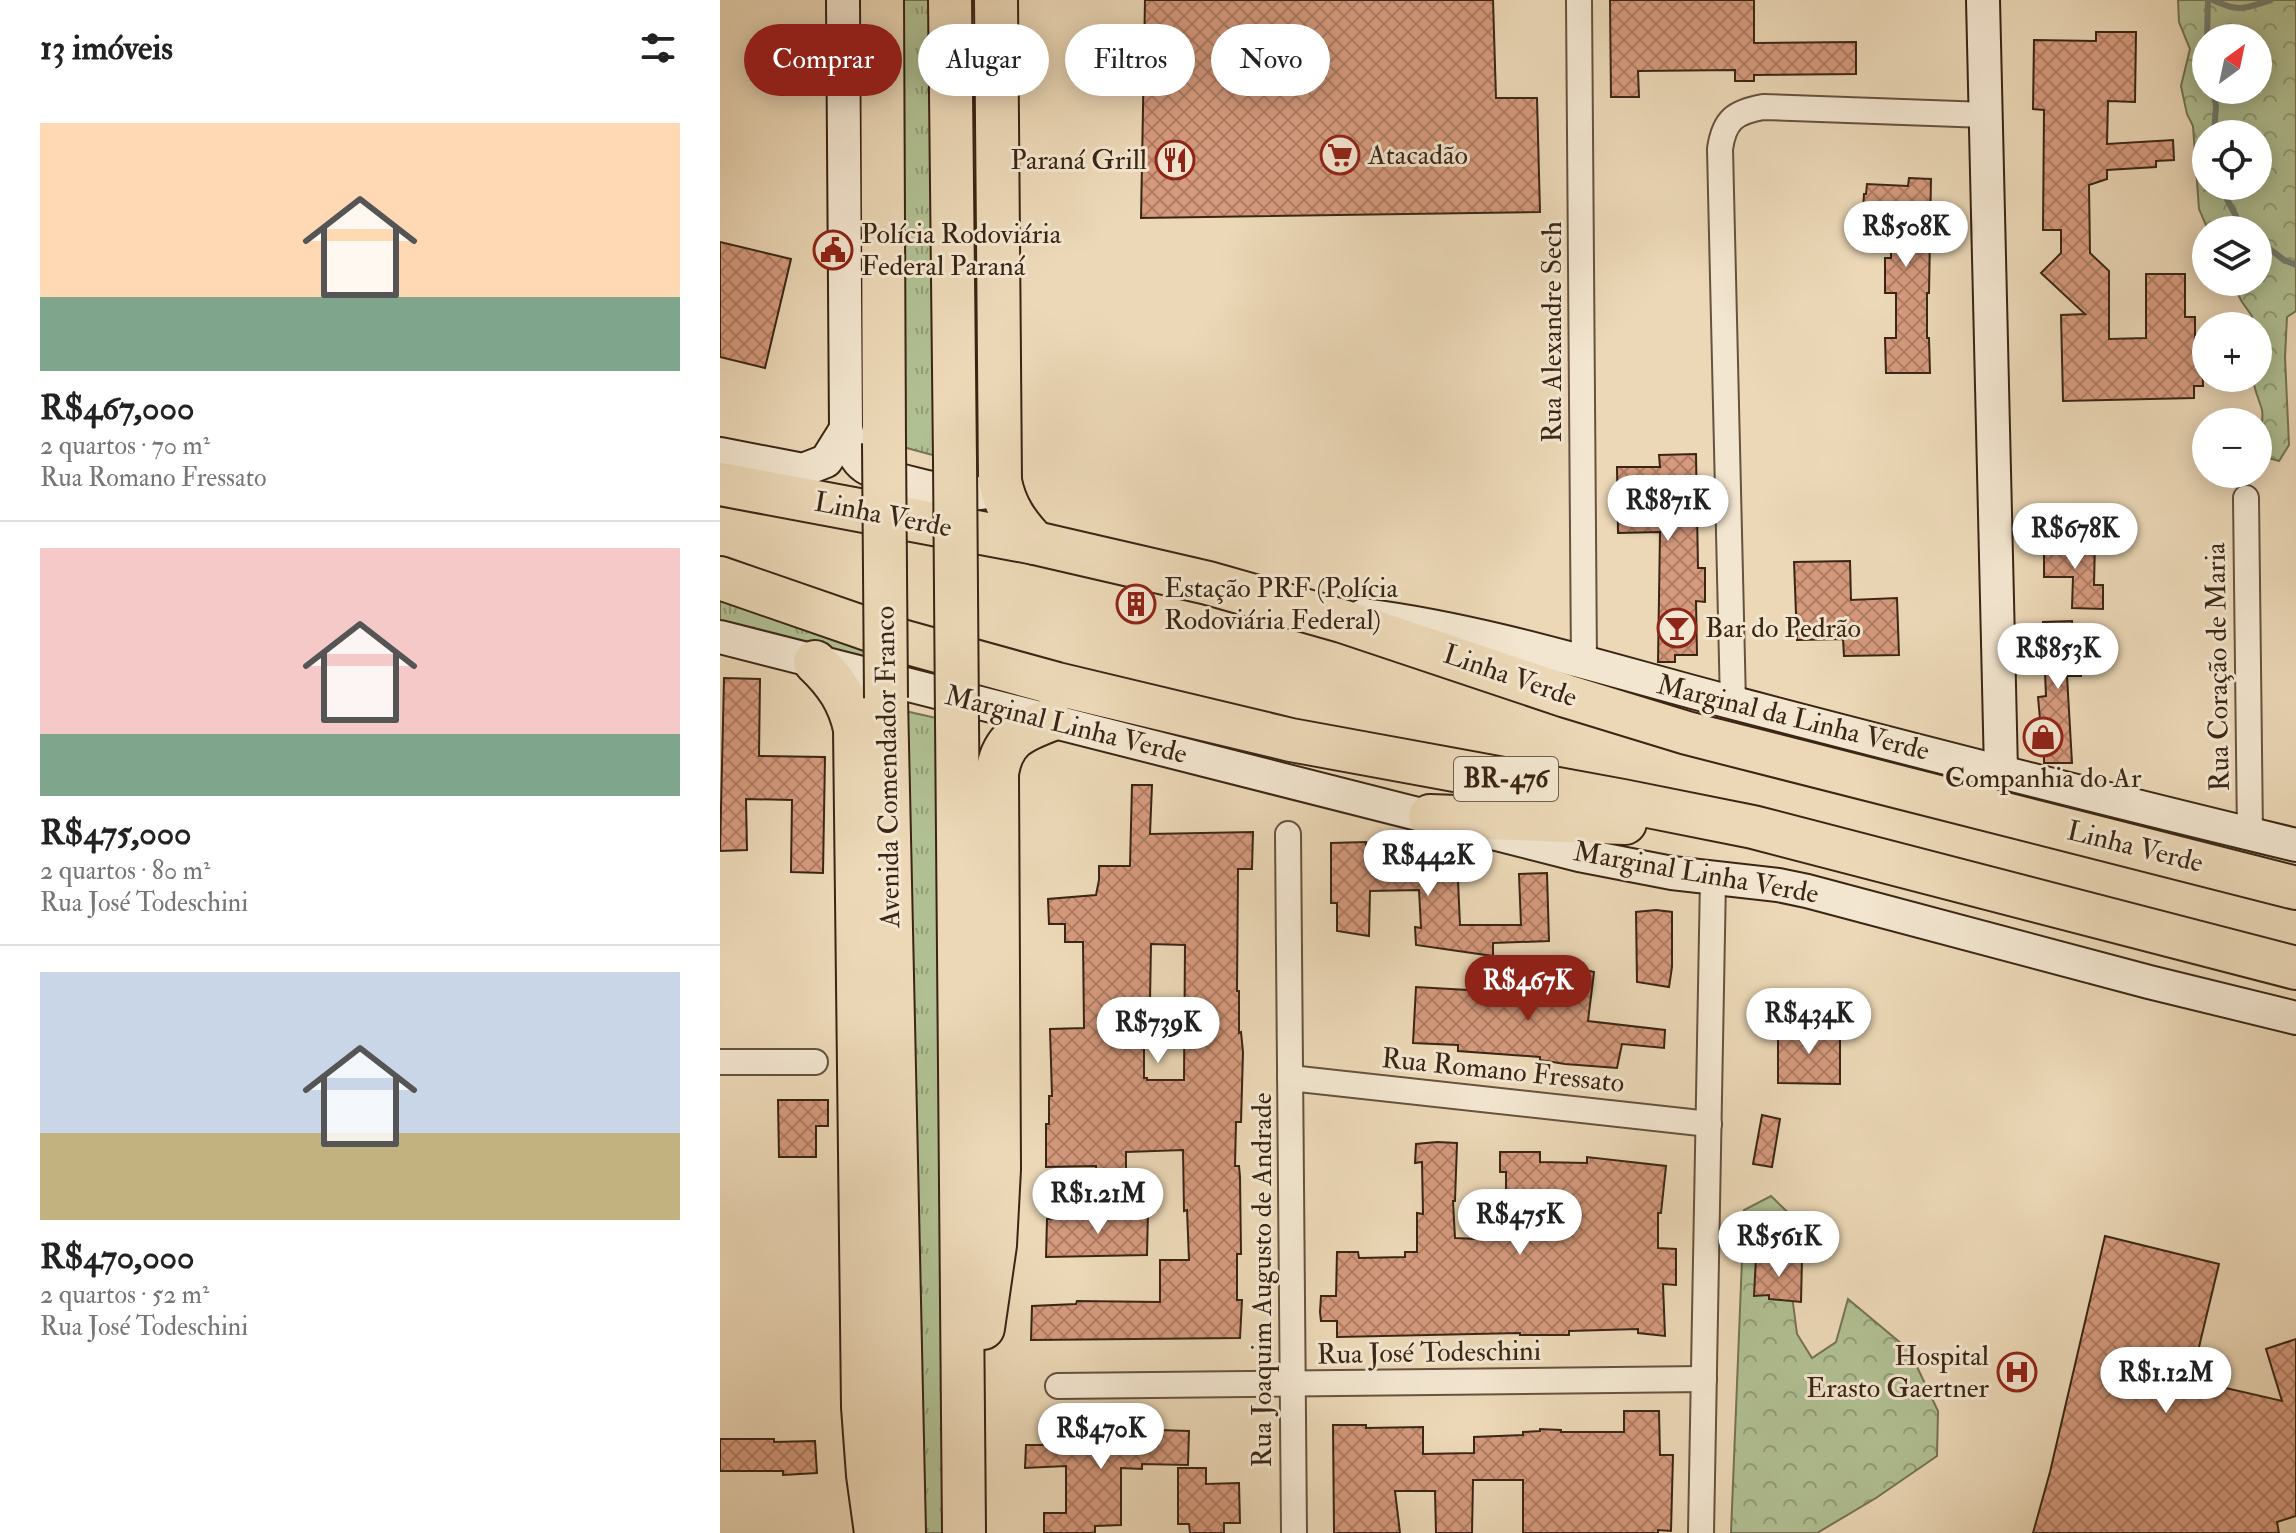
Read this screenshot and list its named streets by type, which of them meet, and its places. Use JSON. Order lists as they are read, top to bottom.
{
  "streets": {
    "highway": ["Linha Verde", "Avenida Comendador Franco", "BR-476"],
    "main road": ["Marginal da Linha Verde", "Marginal Linha Verde"],
    "street": [
      "Rua Alexandre Sech",
      "Rua Coração de Maria",
      "Rua Romano Fressato",
      "Rua Joaquim Augusto de Andrade",
      "Rua José Todeschini"
    ]
  },
  "crossings": [
    ["Rua Alexandre Sech", "Marginal da Linha Verde"],
    ["Linha Verde", "Marginal da Linha Verde"],
    ["Rua Coração de Maria", "Marginal da Linha Verde"],
    ["Rua Romano Fressato", "Rua Joaquim Augusto de Andrade"],
    ["Rua Joaquim Augusto de Andrade", "Rua José Todeschini"]
  ],
  "places": {
    "supermarket": ["Atacadão"],
    "restaurant": ["Paraná Grill"],
    "public building": ["Polícia Rodoviária Federal Paraná"],
    "building": ["Estação PRF (Polícia Rodoviária Federal)"],
    "bar": ["Bar do Pedrão"],
    "shop": ["Companhia do Ar"],
    "hospital": ["Hospital Erasto Gaertner"]
  },
  "north": "top right",
  "page": {
    "heading": "13 imóveis",
    "map_buttons": ["+", "−"],
    "chip": [
      "Comprar",
      "Alugar",
      "Filtros",
      "Novo"
    ],
    "list": [
      {
        "name": "R$467,000",
        "note": "2 quartos · 70 m² · Rua Romano Fressato"
      },
      {
        "name": "R$475,000",
        "note": "2 quartos · 80 m² · Rua José Todeschini"
      },
      {
        "name": "R$470,000",
        "note": "2 quartos · 52 m² · Rua José Todeschini"
      }
    ],
    "price": [
      "R$508K",
      "R$871K",
      "R$678K",
      "R$853K",
      "R$442K",
      "R$467K",
      "R$434K",
      "R$739K",
      "R$1.21M",
      "R$475K",
      "R$561K",
      "R$1.12M",
      "R$470K"
    ]
  }
}
